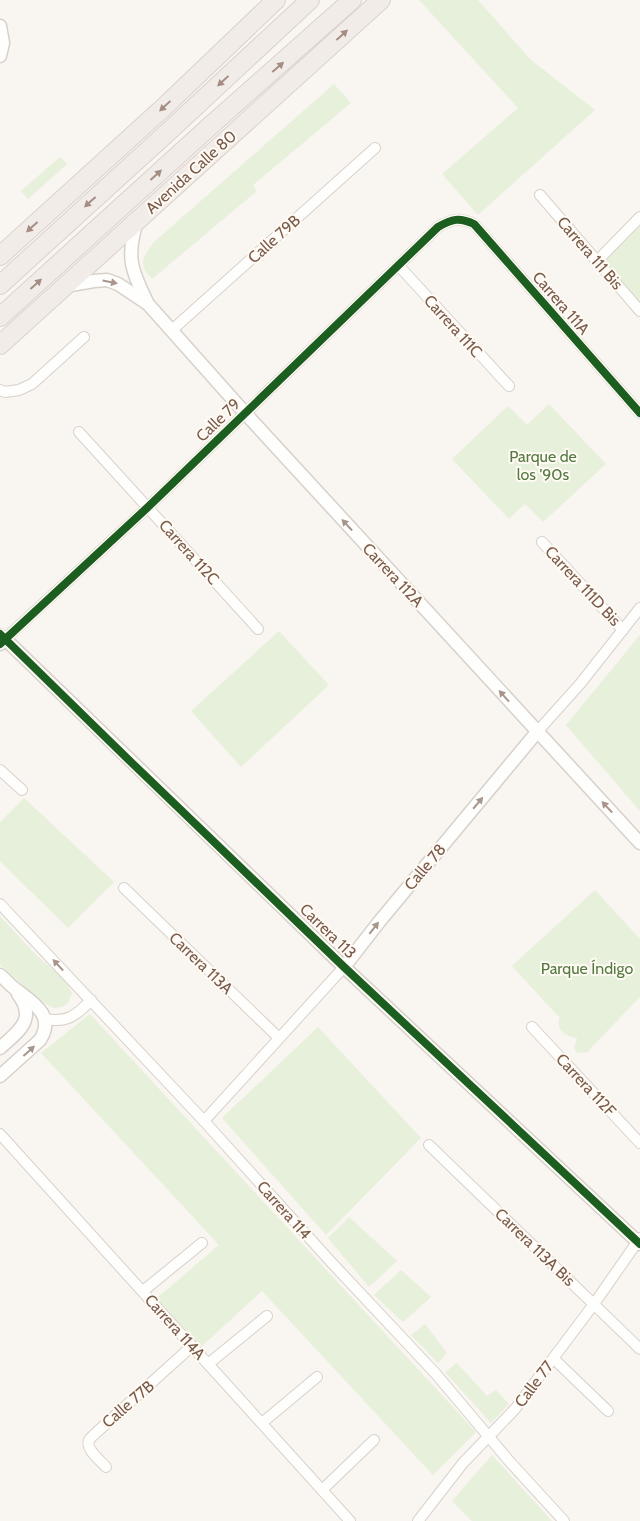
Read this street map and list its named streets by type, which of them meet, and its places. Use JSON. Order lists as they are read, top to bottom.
{
  "streets": {
    "highway": ["Avenida Calle 80"],
    "street": [
      "Calle 79B",
      "Carrera 111 Bis",
      "Carrera 111A",
      "Carrera 111C",
      "Calle 79",
      "Carrera 112C",
      "Carrera 112A",
      "Carrera 111D Bis",
      "Calle 78",
      "Carrera 113",
      "Carrera 113A",
      "Carrera 112F",
      "Carrera 114",
      "Carrera 113A Bis",
      "Carrera 114A",
      "Calle 77",
      "Calle 77B"
    ]
  },
  "crossings": [
    ["Avenida Calle 80", "Carrera 112A"],
    ["Calle 79B", "Carrera 112A"],
    ["Carrera 111A", "Calle 79"],
    ["Carrera 111C", "Calle 79"],
    ["Calle 79", "Carrera 112C"],
    ["Calle 79", "Carrera 112A"],
    ["Calle 79", "Carrera 113"],
    ["Carrera 112A", "Calle 78"],
    ["Carrera 111D Bis", "Calle 78"],
    ["Calle 78", "Carrera 113"],
    ["Calle 78", "Carrera 113A"],
    ["Calle 78", "Carrera 114"],
    ["Carrera 113", "Calle 77"],
    ["Carrera 114", "Calle 77"],
    ["Carrera 113A Bis", "Calle 77"],
    ["Carrera 114A", "Calle 77B"]
  ],
  "one_way": ["Calle 78"],
  "parks": ["Parque de los '90s", "Parque Índigo"]
}
